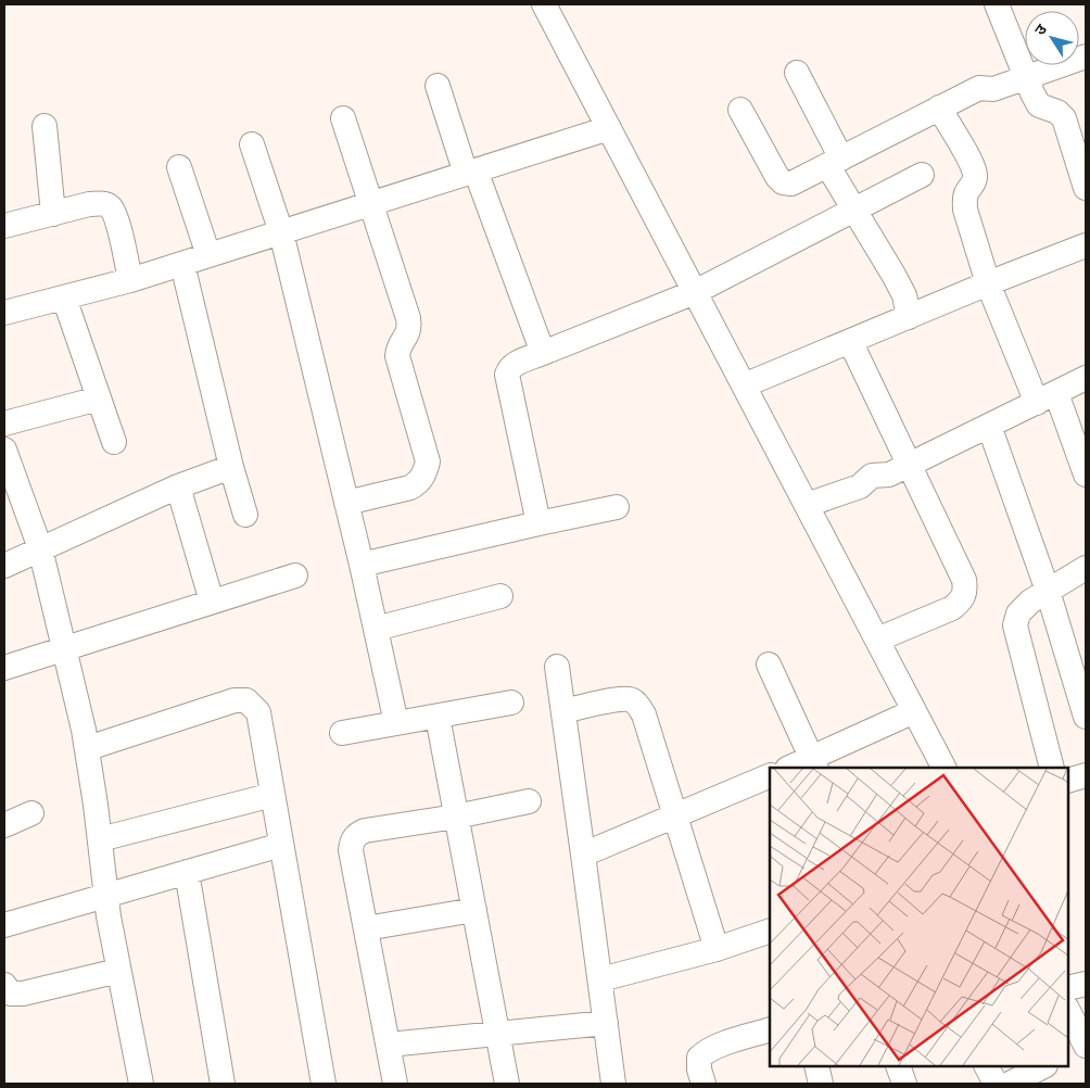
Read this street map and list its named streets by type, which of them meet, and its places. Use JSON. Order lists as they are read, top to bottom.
{
  "north": "top left"
}
